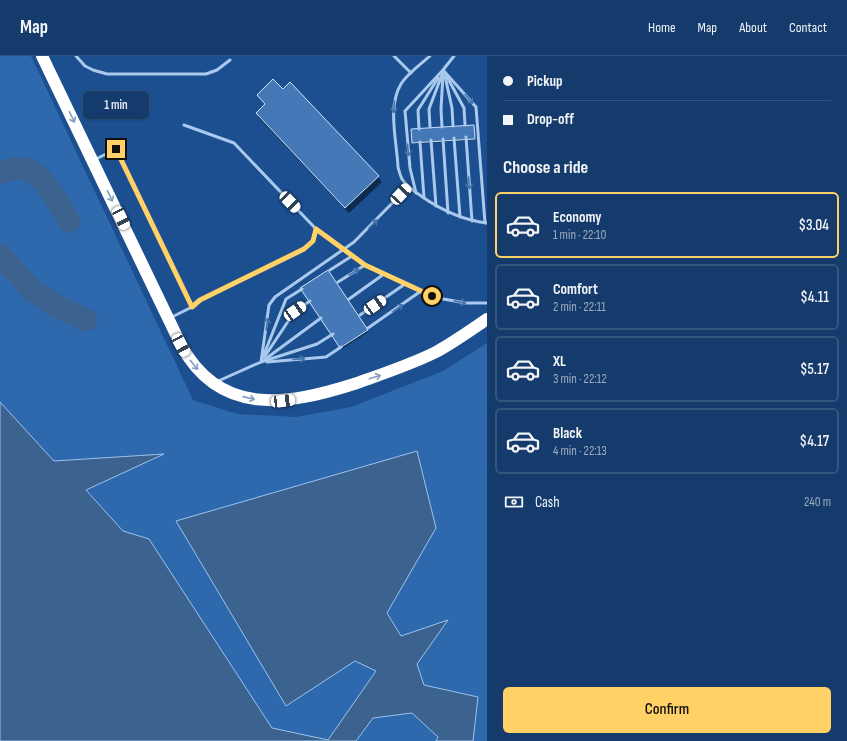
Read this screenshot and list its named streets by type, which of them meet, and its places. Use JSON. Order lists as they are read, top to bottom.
{
  "page": {
    "header": "Map",
    "nav": [
      "Home",
      "Map",
      "About",
      "Contact"
    ],
    "banner": ["Pickup", "Drop-off"],
    "bubble": "1 min",
    "heading": "Choose a ride",
    "list": [
      {
        "name": "Economy",
        "note": "1 min · 22:10",
        "value": "$3.04"
      },
      {
        "name": "Comfort",
        "note": "2 min · 22:11",
        "value": "$4.11"
      },
      {
        "name": "XL",
        "note": "3 min · 22:12",
        "value": "$5.17"
      },
      {
        "name": "Black",
        "note": "4 min · 22:13",
        "value": "$4.17"
      }
    ],
    "pay": ["Cash", "240 m"],
    "buttons": "Confirm"
  }
}
